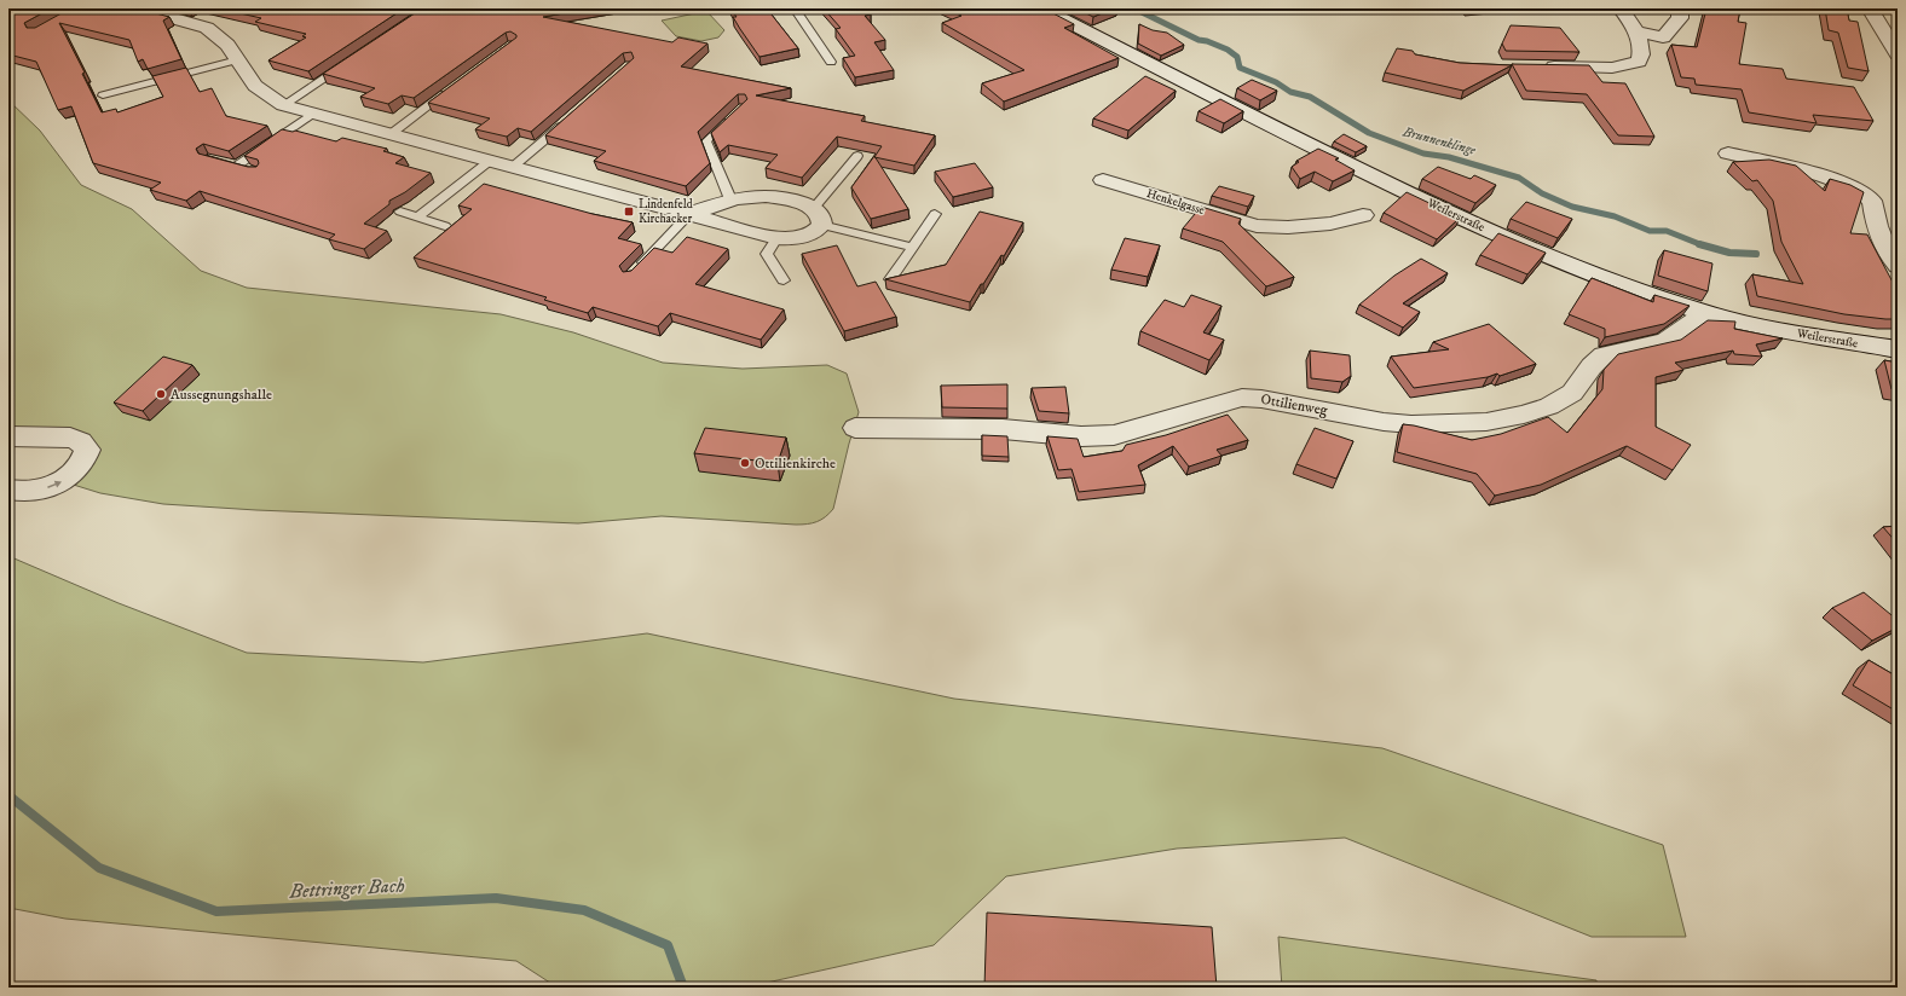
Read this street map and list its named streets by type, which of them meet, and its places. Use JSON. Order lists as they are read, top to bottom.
{
  "streets": {
    "street": ["Henkelgasse", "Weilerstraße", "Ottilienweg"]
  },
  "crossings": [
    ["Weilerstraße", "Ottilienweg"]
  ],
  "water": ["Brunnenklinge", "Bettringer Bach"],
  "places": {
    "transit": ["Lindenfeld Kirchäcker"],
    "other": ["Aussegnungshalle", "Ottilienkirche"]
  }
}
